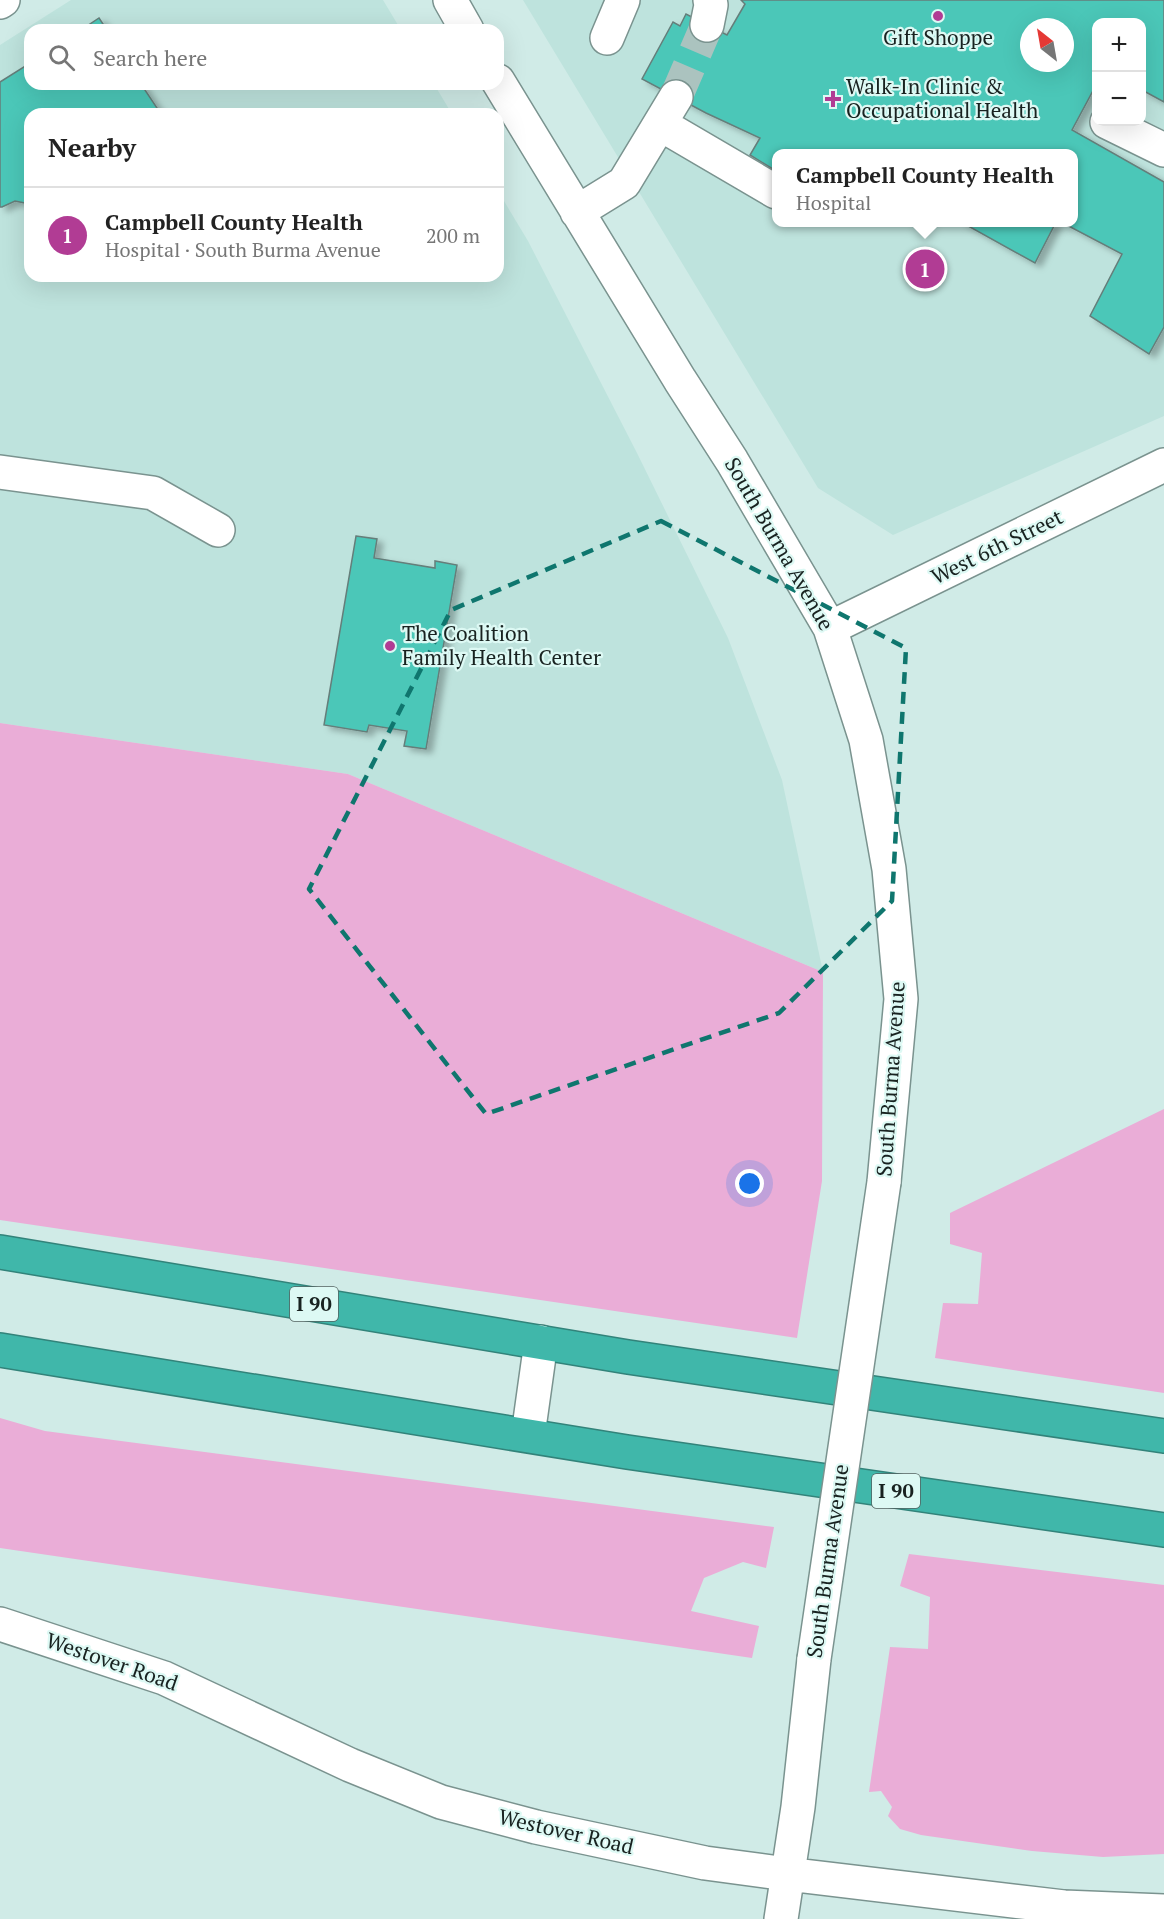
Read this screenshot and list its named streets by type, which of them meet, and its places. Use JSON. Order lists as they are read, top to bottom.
{
  "streets": {
    "highway": ["I 90"],
    "street": ["South Burma Avenue", "West 6th Street", "Westover Road"]
  },
  "crossings": [
    ["South Burma Avenue", "West 6th Street"],
    ["South Burma Avenue", "Westover Road"]
  ],
  "places": {
    "other": ["Gift Shoppe", "The Coalition Family Health Center"],
    "health": ["Walk-In Clinic & Occupational Health"]
  },
  "north": "top left",
  "page": {
    "map_buttons": ["+", "−"],
    "search": "Search here",
    "heading": "Nearby",
    "popup": ["Campbell County Health", "Hospital"],
    "list": [
      {
        "mark": "1",
        "name": "Campbell County Health",
        "note": "Hospital · South Burma Avenue",
        "value": "200 m"
      }
    ],
    "pins": "1"
  }
}
